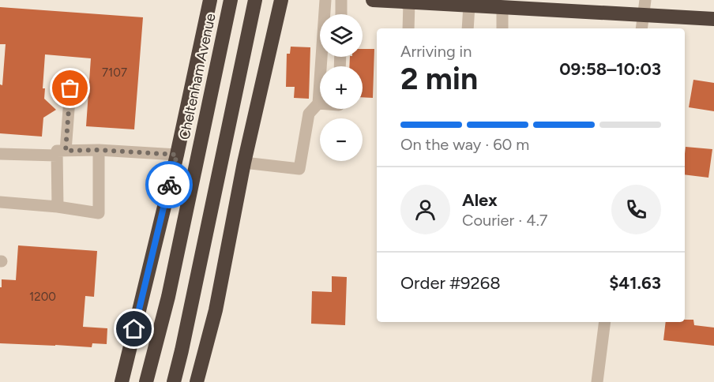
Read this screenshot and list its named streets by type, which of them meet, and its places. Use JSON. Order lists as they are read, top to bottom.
{
  "streets": {
    "highway": ["Cheltenham Avenue"]
  },
  "house_numbers": ["7107", "1200"],
  "page": {
    "map_buttons": ["+", "−"],
    "heading": ["2 min", "Arriving in", "09:58–10:03"],
    "panel": [
      "Alex",
      "Courier · 4.7",
      "Order #9268",
      "$41.63"
    ],
    "bar": "On the way · 60 m"
  }
}
